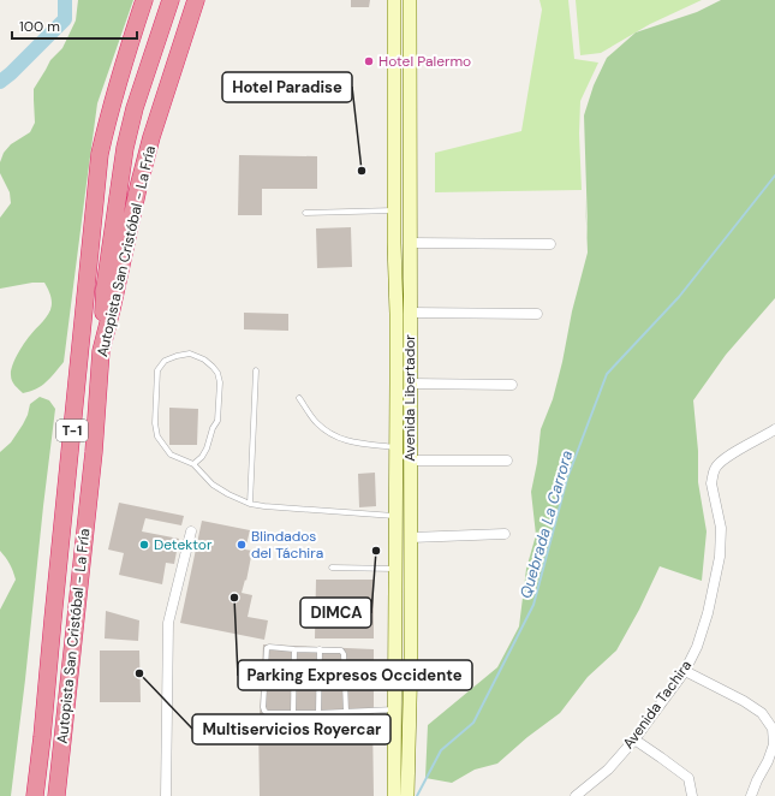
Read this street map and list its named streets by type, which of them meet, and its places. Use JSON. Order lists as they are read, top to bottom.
{
  "streets": {
    "highway": ["Autopista San Cristóbal - La Fría", "T-1"],
    "main road": ["Avenida Libertador"],
    "street": ["Avenida Tachira"]
  },
  "water": ["Quebrada La Carrora"],
  "places": [
    "Hotel Palermo",
    "Hotel Paradise",
    "Detektor",
    "Blindados del Táchira",
    "DIMCA",
    "Parking Expresos Occidente",
    "Multiservicios Royercar"
  ],
  "scale_bar": "100 m"
}
